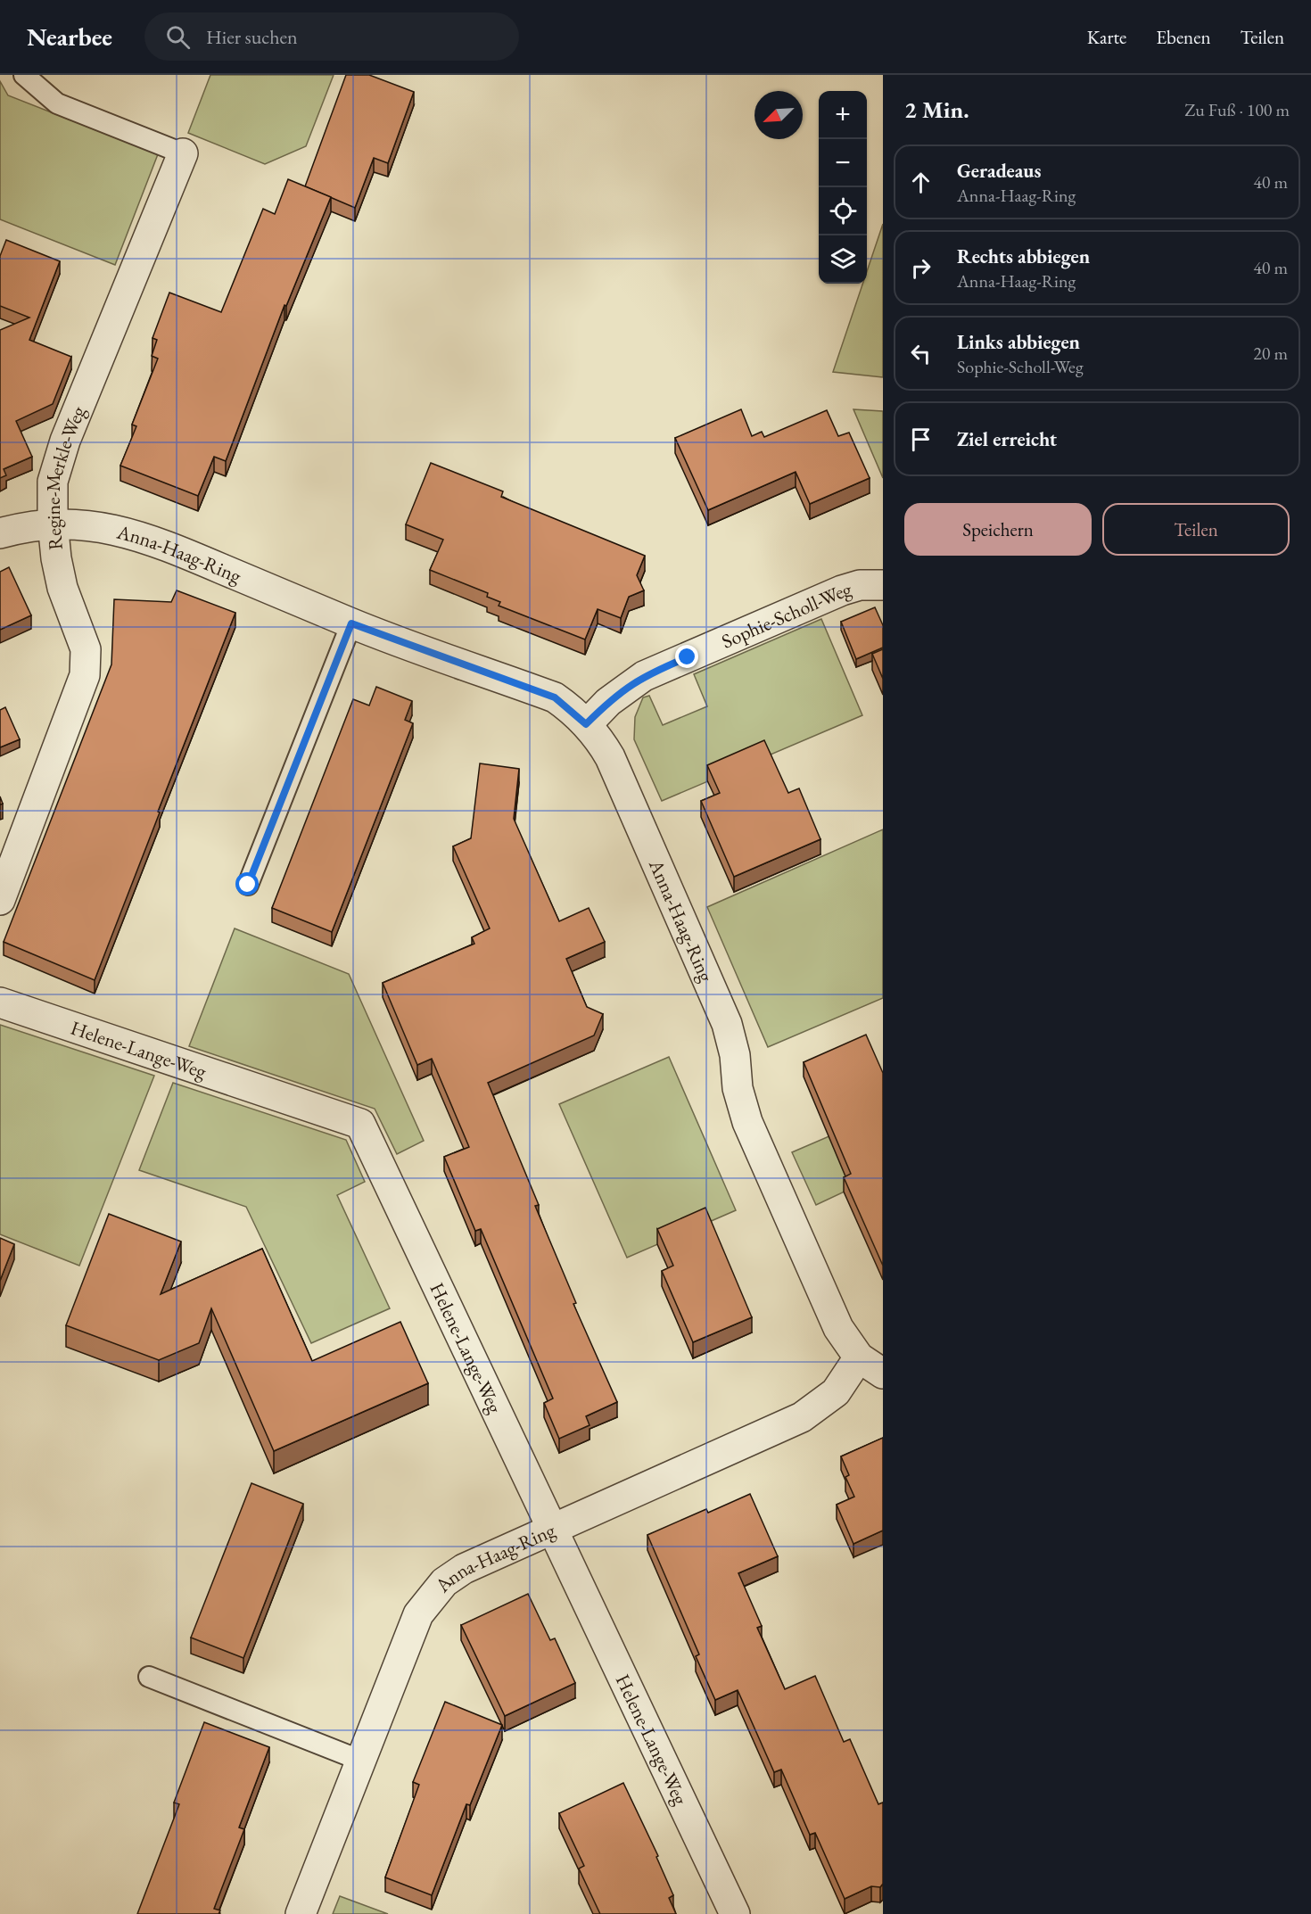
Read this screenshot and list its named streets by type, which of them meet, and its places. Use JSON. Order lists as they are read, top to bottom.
{
  "streets": {
    "street": [
      "Regine-Merkle-Weg",
      "Anna-Haag-Ring",
      "Sophie-Scholl-Weg",
      "Helene-Lange-Weg"
    ]
  },
  "crossings": [
    ["Regine-Merkle-Weg", "Anna-Haag-Ring"],
    ["Anna-Haag-Ring", "Sophie-Scholl-Weg"],
    ["Anna-Haag-Ring", "Helene-Lange-Weg"]
  ],
  "north": "bottom left",
  "page": {
    "header": "Nearbee",
    "search": "Hier suchen",
    "nav": ["Karte", "Ebenen", "Teilen"],
    "heading": ["2 Min.", "Zu Fuß · 100 m"],
    "map_buttons": ["+", "−"],
    "list": [
      ["Geradeaus", "Anna-Haag-Ring", "40 m"],
      ["Rechts abbiegen", "Anna-Haag-Ring", "40 m"],
      ["Links abbiegen", "Sophie-Scholl-Weg", "20 m"],
      "Ziel erreicht"
    ],
    "buttons": ["Speichern", "Teilen"]
  }
}
